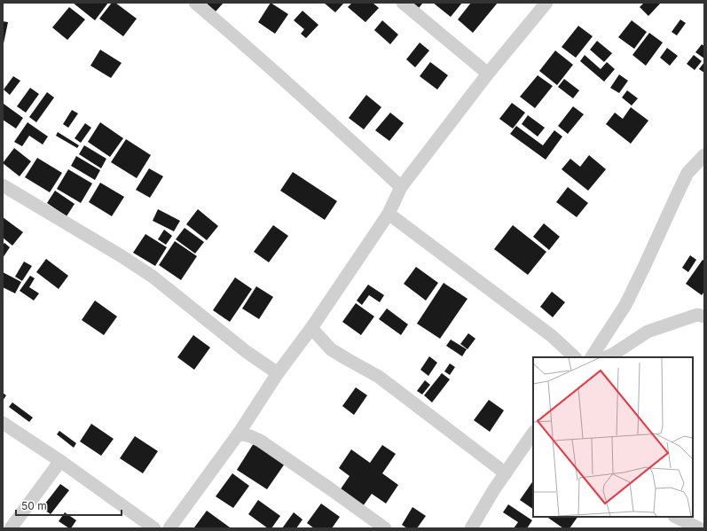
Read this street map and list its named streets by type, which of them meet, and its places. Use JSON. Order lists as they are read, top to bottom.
{
  "scale_bar": "50 m"
}
